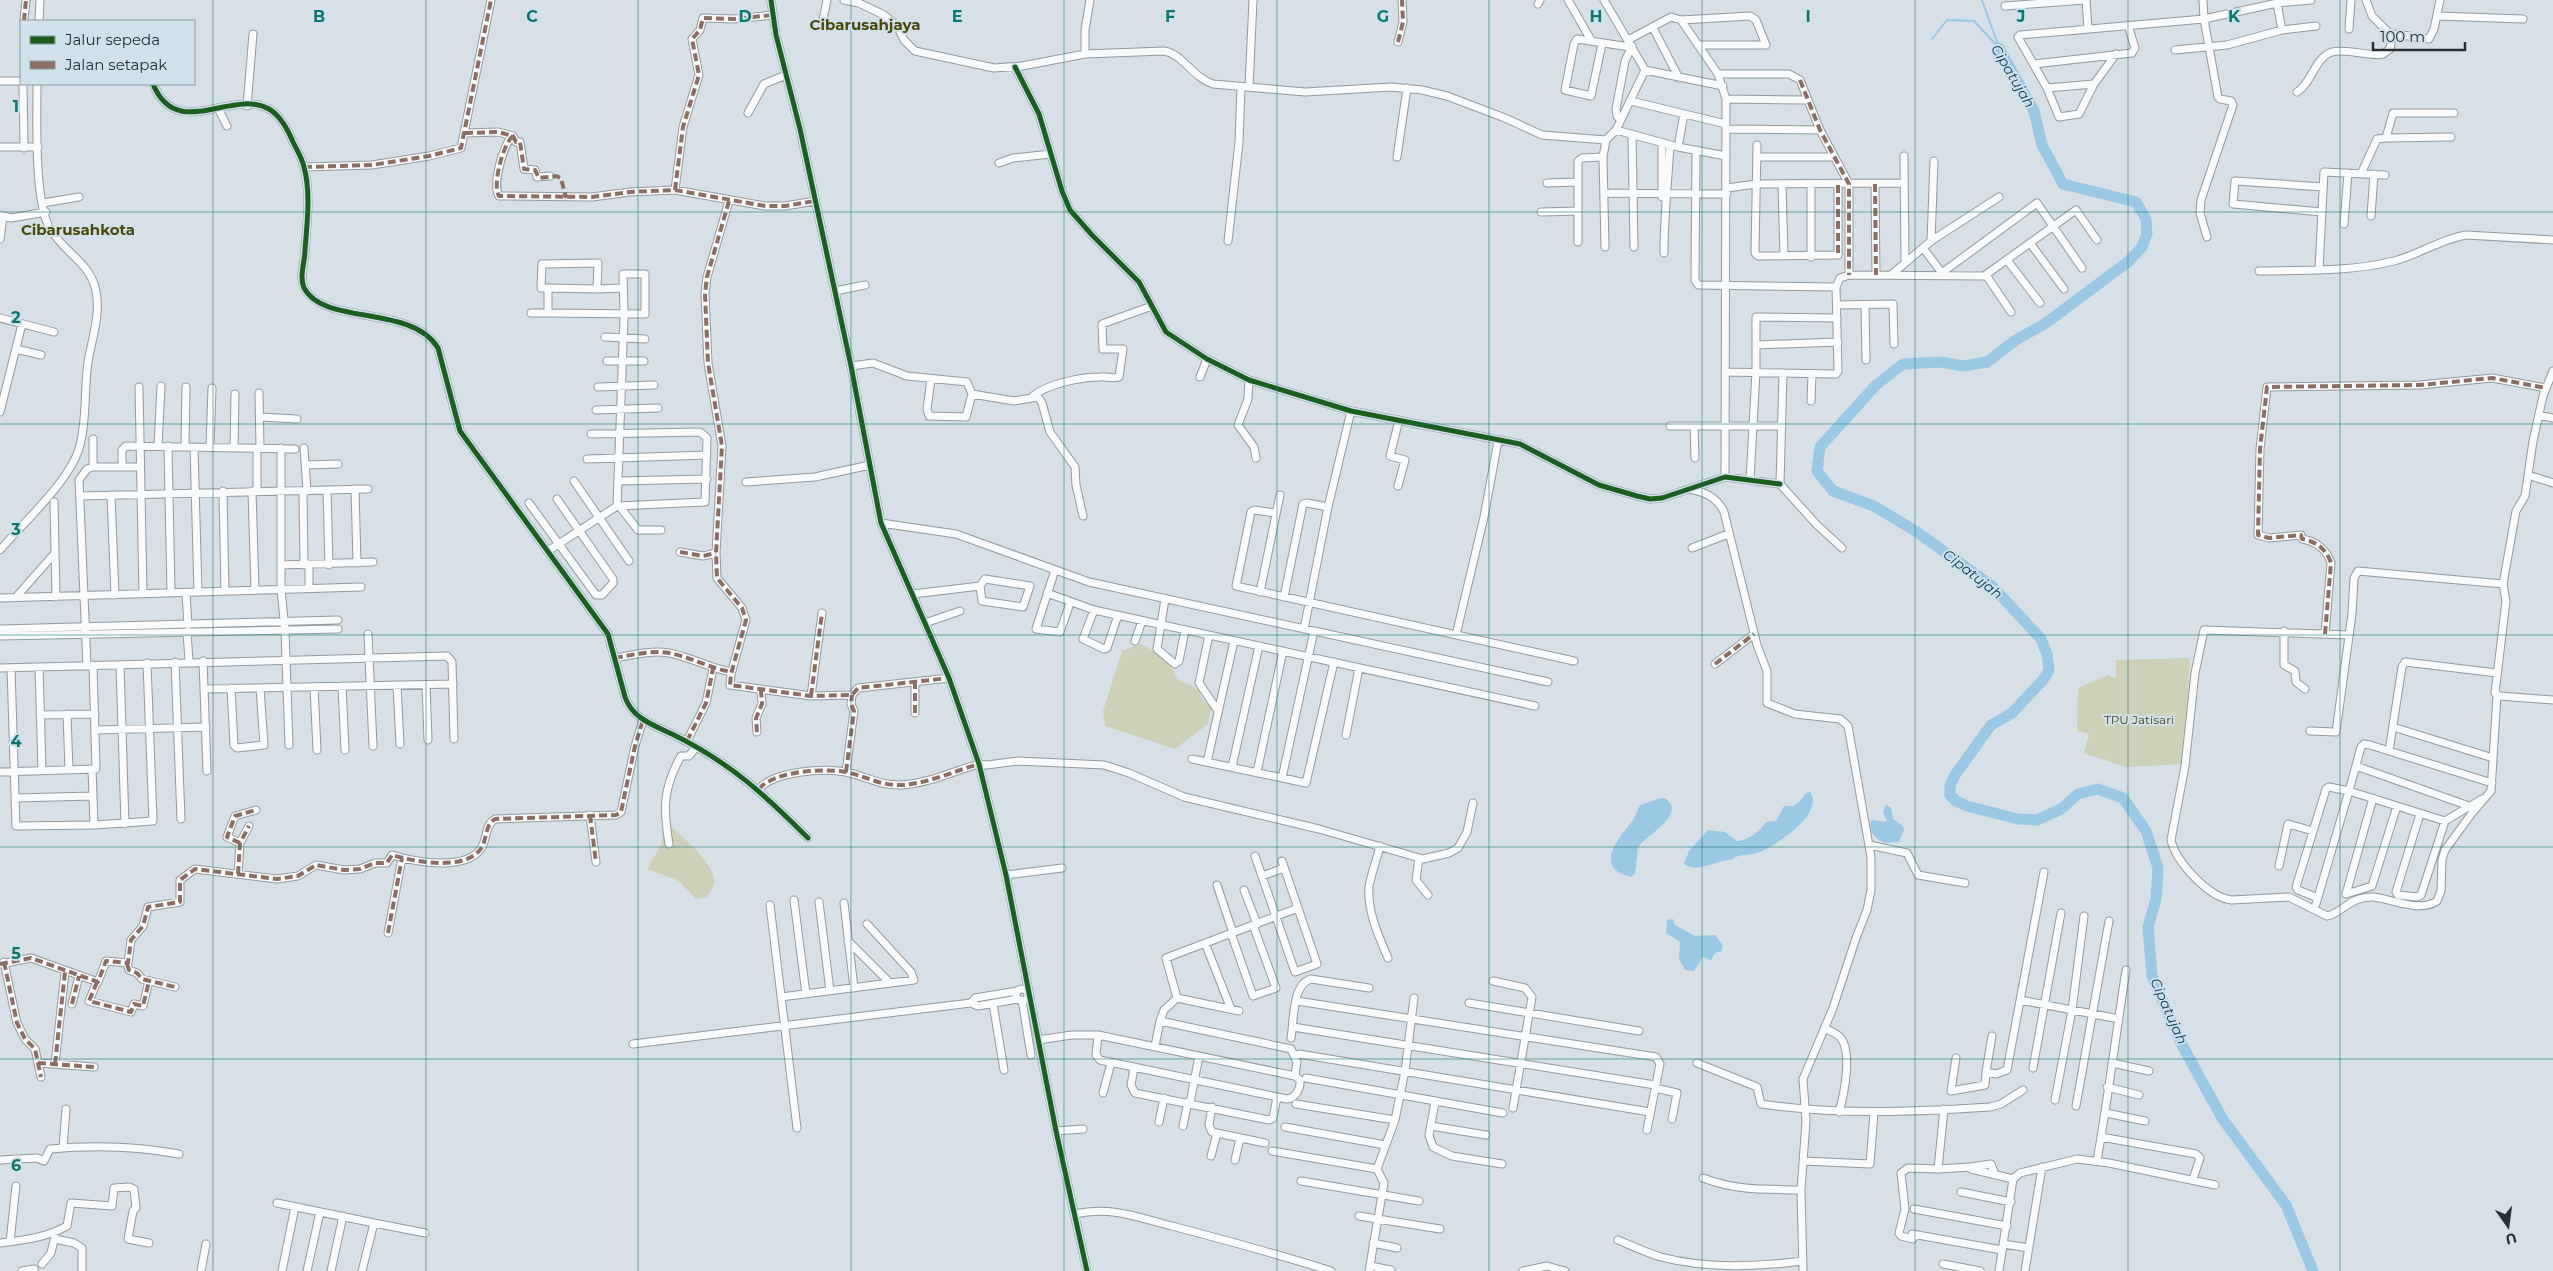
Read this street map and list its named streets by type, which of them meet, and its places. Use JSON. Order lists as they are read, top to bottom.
{
  "districts": ["Cibarusahjaya", "Cibarusahkota"],
  "water": ["Cipatujah"],
  "parks": ["TPU Jatisari"],
  "legend": ["Jalur sepeda", "Jalan setapak"],
  "scale_bar": "100 m",
  "north": "bottom",
  "grid": {
    "columns": [
      "B",
      "C",
      "D",
      "E",
      "F",
      "G",
      "H",
      "I",
      "J",
      "K"
    ],
    "rows": [
      "1",
      "2",
      "3",
      "4",
      "5",
      "6"
    ]
  }
}
